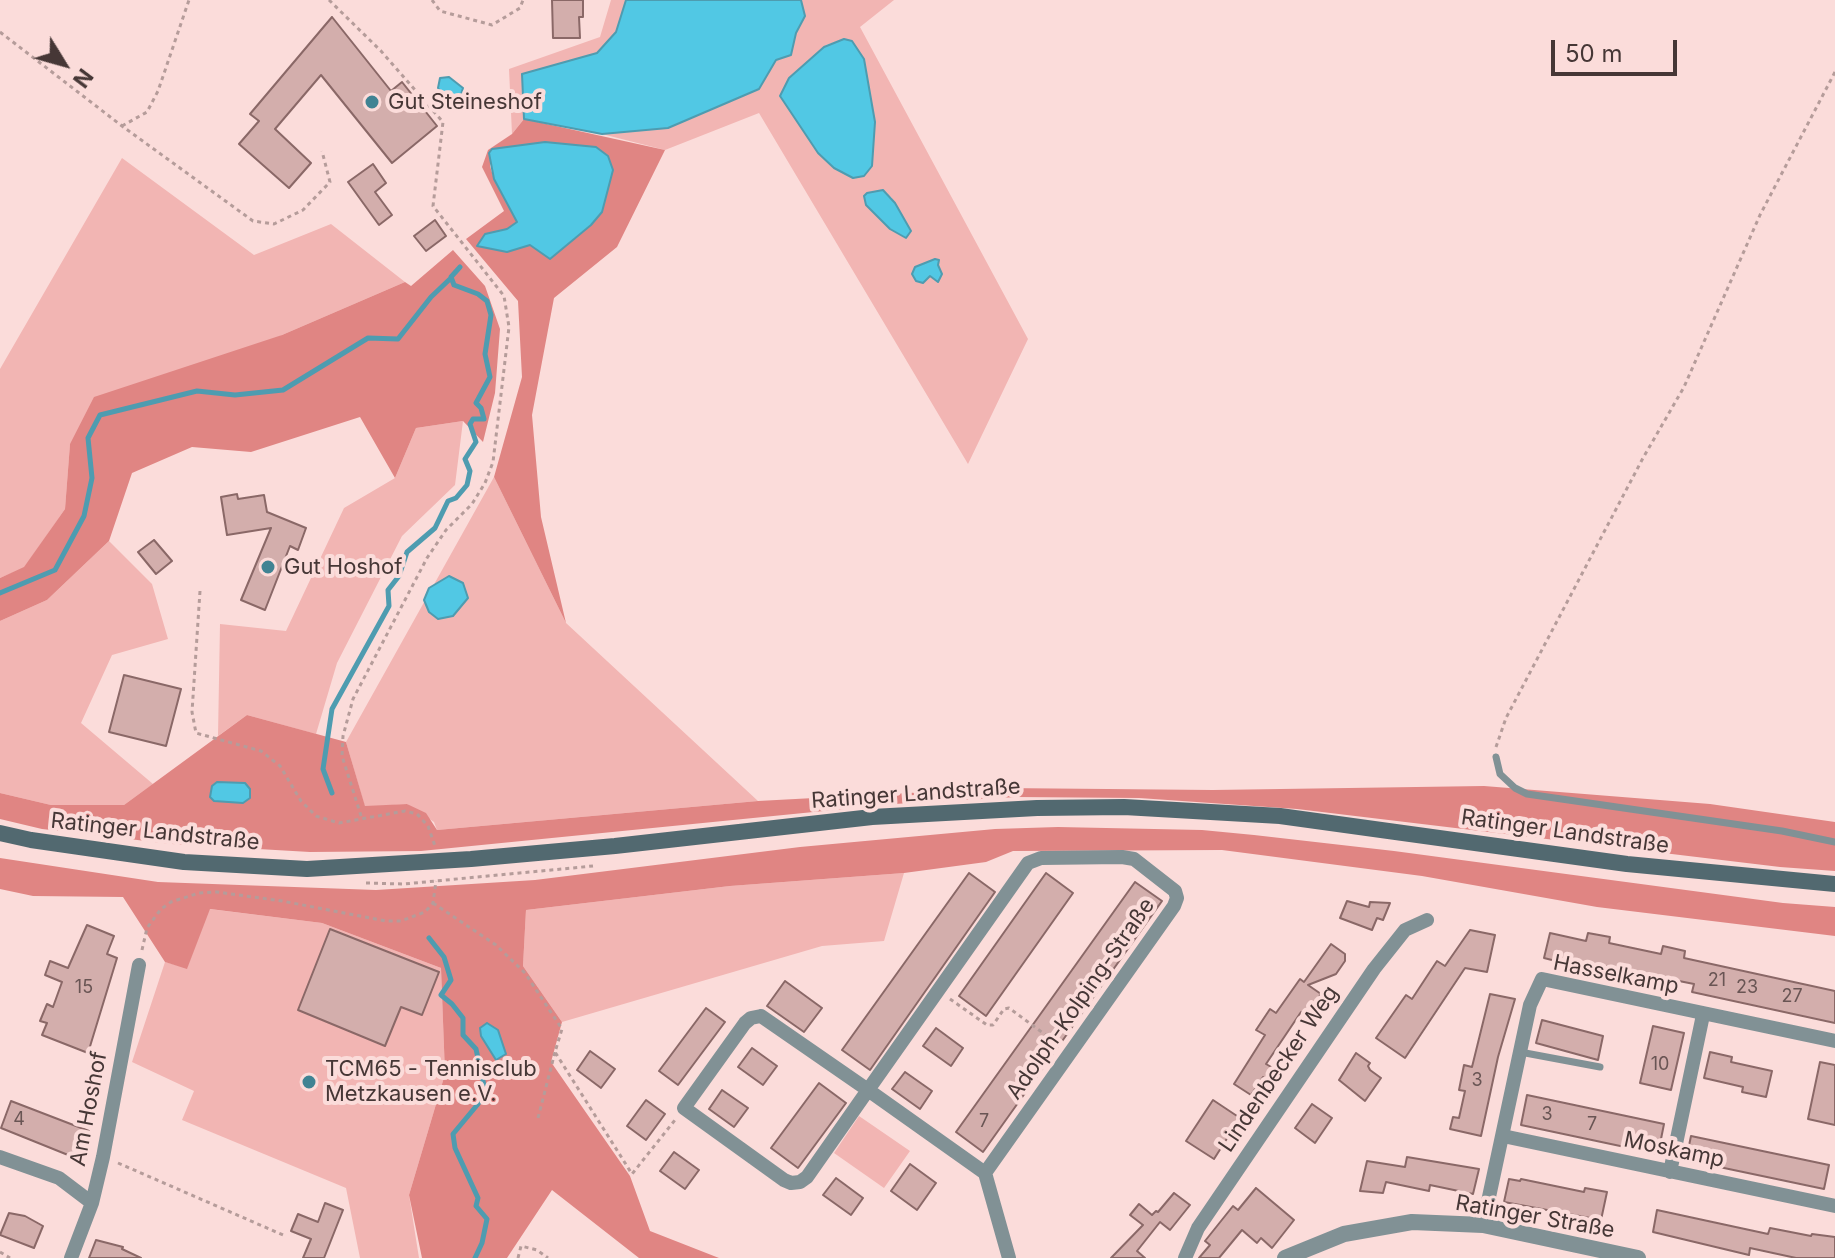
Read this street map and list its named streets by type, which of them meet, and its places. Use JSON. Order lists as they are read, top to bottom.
{
  "streets": {
    "main road": ["Ratinger Landstraße"],
    "street": [
      "Hasselkamp",
      "Adolph-Kolping-Straße",
      "Lindenbecker Weg",
      "Am Hoshof",
      "Moskamp",
      "Ratinger Straße"
    ]
  },
  "crossings": [
    ["Hasselkamp", "Moskamp"],
    ["Hasselkamp", "Ratinger Straße"]
  ],
  "places": ["Gut Steineshof", "Gut Hoshof", "TCM65 - Tennisclub Metzkausen e.V."],
  "house_numbers": [
    "21",
    "15",
    "23",
    "27",
    "10",
    "3",
    "3",
    "4",
    "7",
    "7"
  ],
  "scale_bar": "50 m",
  "north": "bottom right"
}
